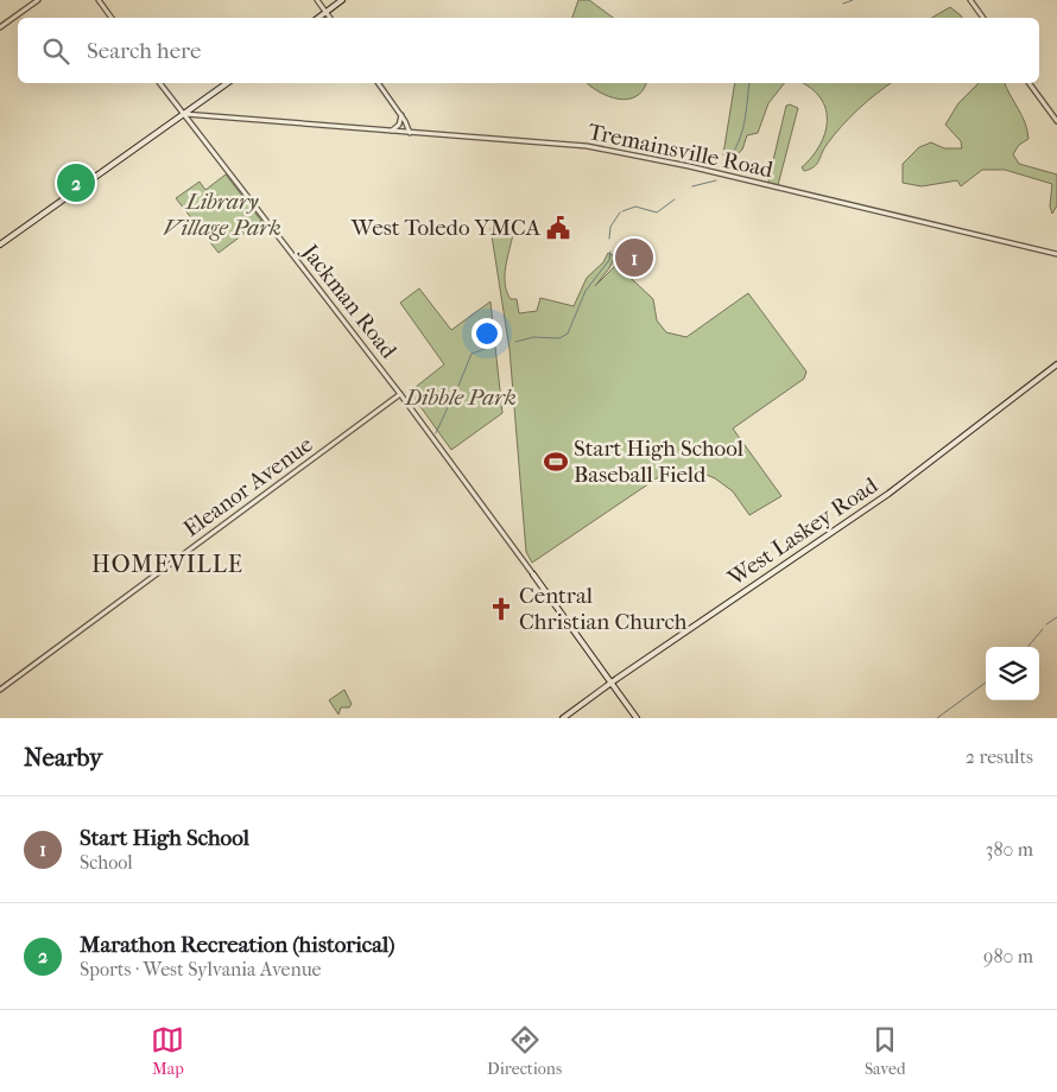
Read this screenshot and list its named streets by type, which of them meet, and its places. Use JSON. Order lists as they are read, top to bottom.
{
  "streets": {
    "main road": ["Jackman Road", "West Laskey Road"],
    "street": ["Tremainsville Road", "Eleanor Avenue"]
  },
  "crossings": [
    ["Tremainsville Road", "Jackman Road"],
    ["Jackman Road", "Eleanor Avenue"],
    ["Jackman Road", "West Laskey Road"]
  ],
  "districts": ["HOMEVILLE"],
  "parks": ["Library Village Park", "Dibble Park"],
  "places": {
    "public building": ["West Toledo YMCA"],
    "sports": ["Start High School Baseball Field"],
    "church": ["Central Christian Church"]
  },
  "page": {
    "search": "Search here",
    "pins": ["2", "1"],
    "heading": ["Nearby", "2 results"],
    "list": [
      {
        "mark": "1",
        "name": "Start High School",
        "note": "School",
        "value": "380 m"
      },
      {
        "mark": "2",
        "name": "Marathon Recreation (historical)",
        "note": "Sports · West Sylvania Avenue",
        "value": "980 m"
      }
    ],
    "nav": ["Map", "Directions", "Saved"]
  }
}
